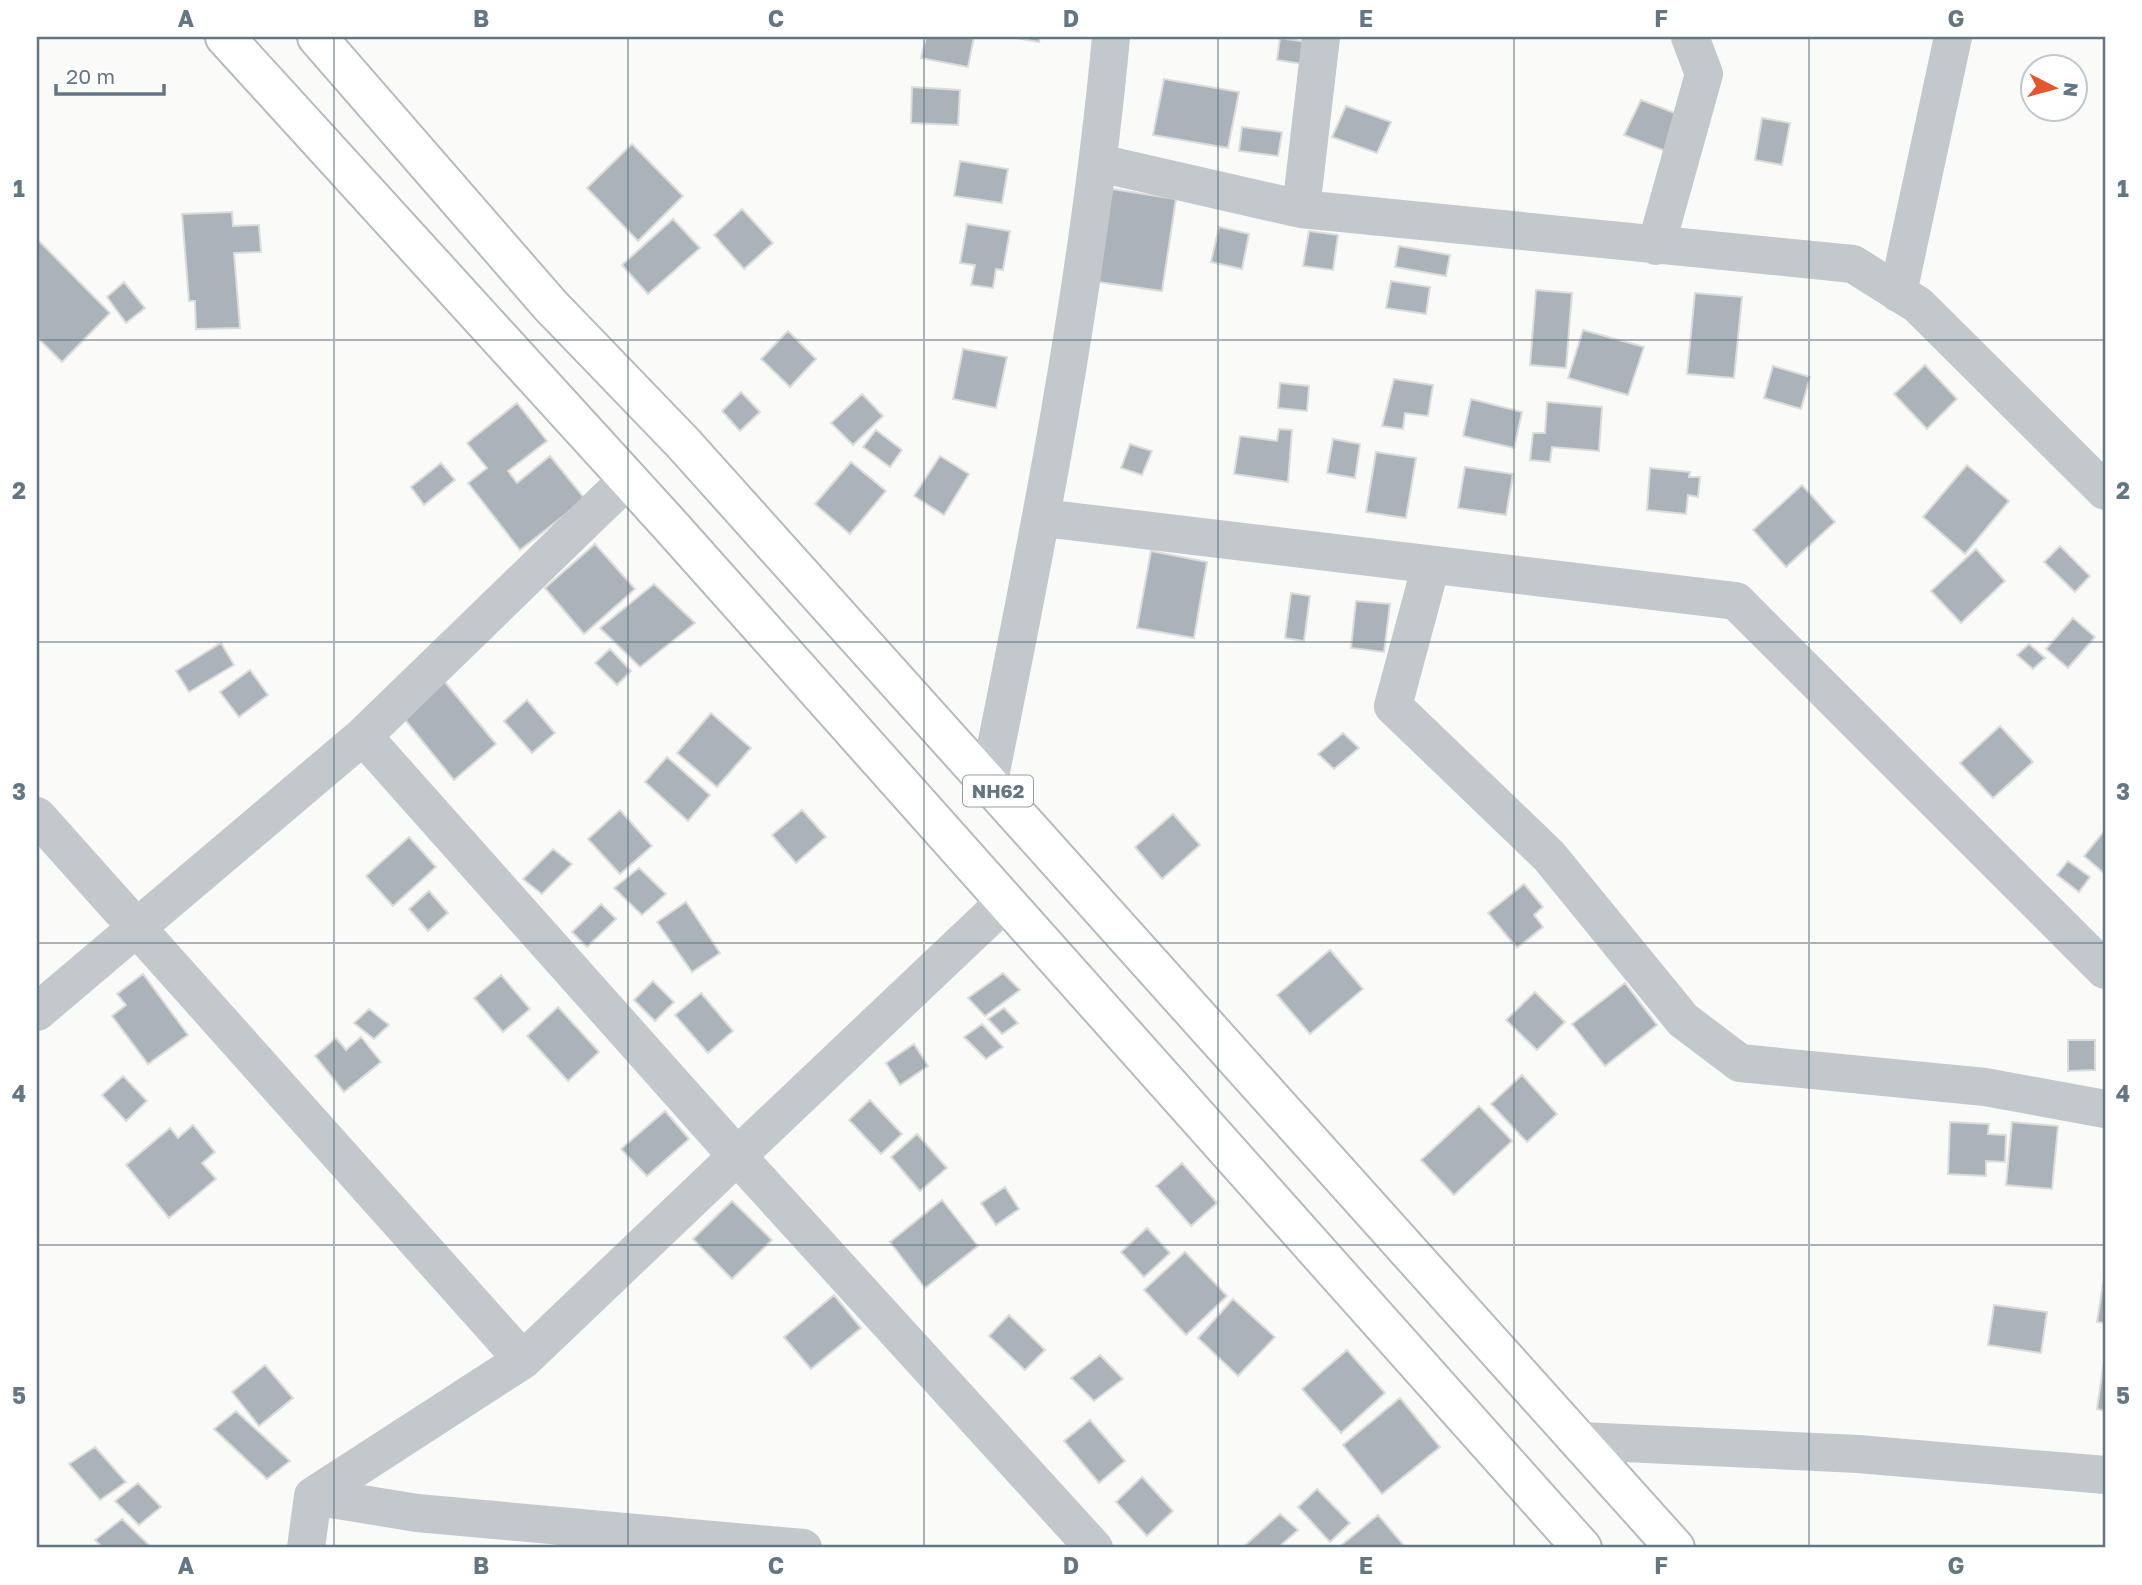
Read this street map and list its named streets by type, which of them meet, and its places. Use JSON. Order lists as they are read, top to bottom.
{
  "streets": {
    "main road": ["NH62"]
  },
  "scale_bar": "20 m",
  "north": "right",
  "grid": {
    "columns": [
      "A",
      "B",
      "C",
      "D",
      "E",
      "F",
      "G"
    ],
    "rows": [
      "1",
      "2",
      "3",
      "4",
      "5"
    ]
  }
}
